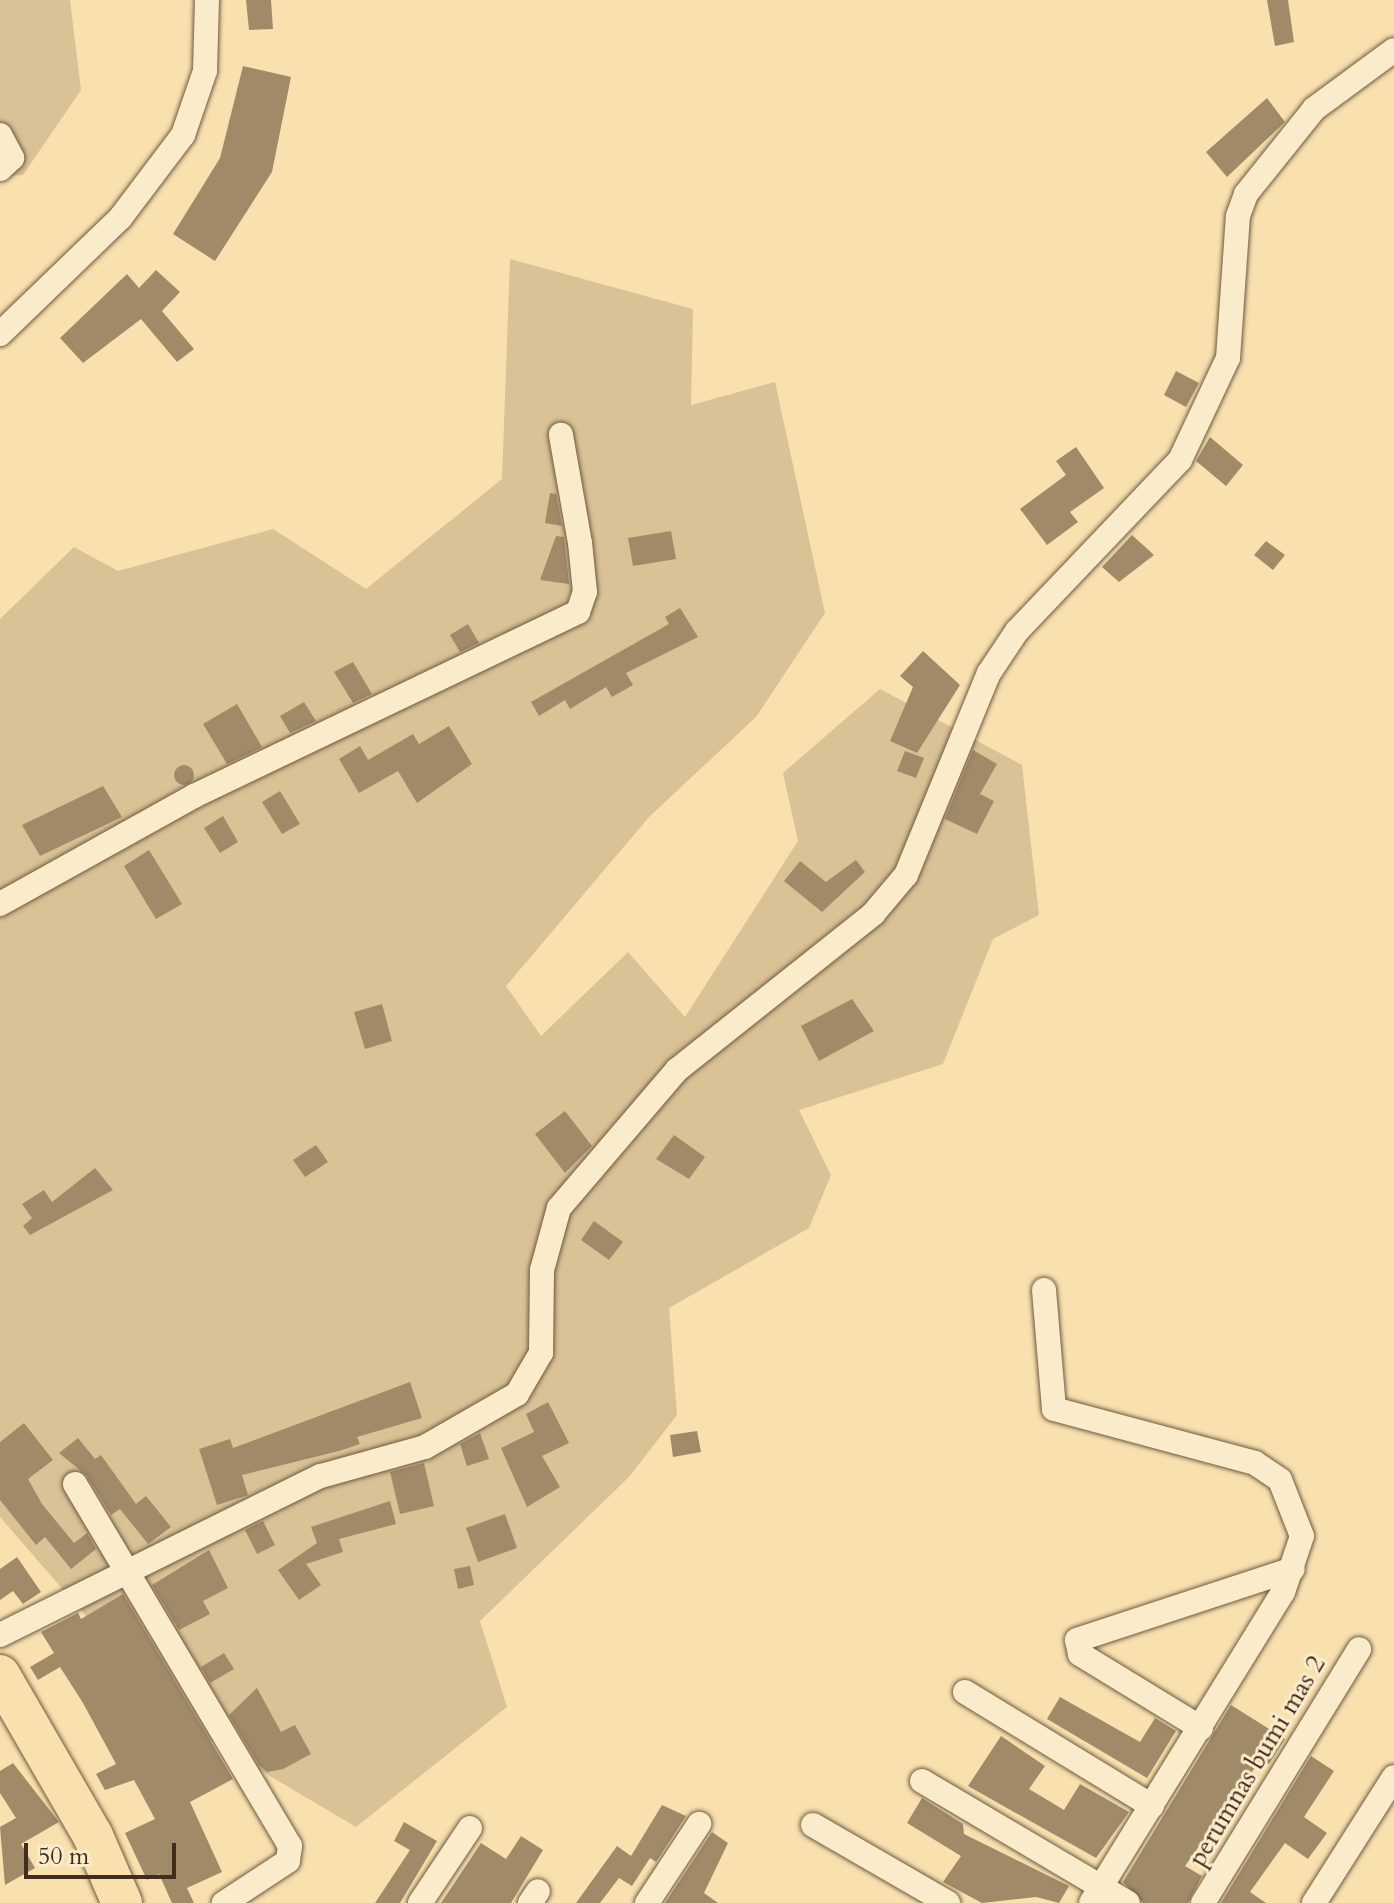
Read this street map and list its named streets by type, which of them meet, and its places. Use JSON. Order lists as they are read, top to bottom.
{
  "streets": {
    "street": ["perumnas bumi mas 2"]
  },
  "scale_bar": "50 m"
}
